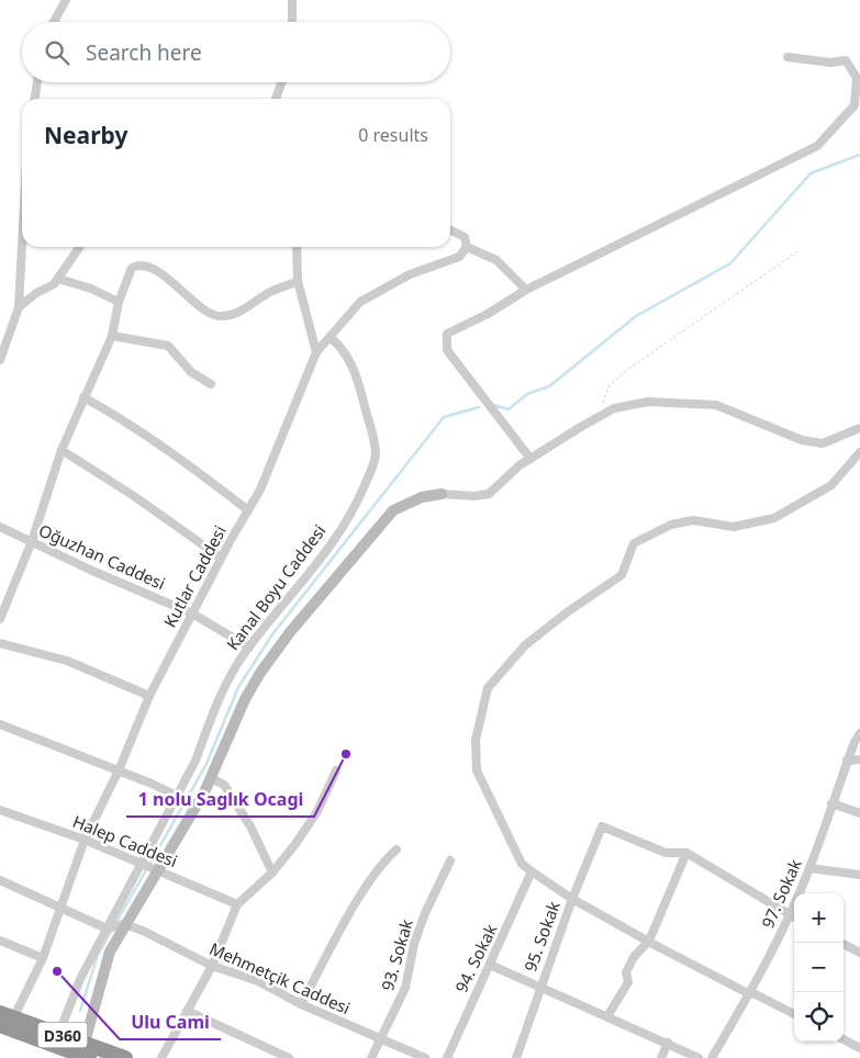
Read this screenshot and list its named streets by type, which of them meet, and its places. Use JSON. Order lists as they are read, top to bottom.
{
  "streets": {
    "highway": ["D360"],
    "street": [
      "Oğuzhan Caddesi",
      "Kutlar Caddesi",
      "Kanal Boyu Caddesi",
      "Halep Caddesi",
      "97. Sokak",
      "95. Sokak",
      "93. Sokak",
      "94. Sokak",
      "Mehmetçik Caddesi"
    ]
  },
  "crossings": [
    ["Oğuzhan Caddesi", "Kutlar Caddesi"],
    ["Oğuzhan Caddesi", "Kanal Boyu Caddesi"],
    ["Kutlar Caddesi", "Kanal Boyu Caddesi"],
    ["Kutlar Caddesi", "Halep Caddesi"],
    ["Kutlar Caddesi", "D360"],
    ["Kanal Boyu Caddesi", "Halep Caddesi"],
    ["Kanal Boyu Caddesi", "D360"],
    ["93. Sokak", "Mehmetçik Caddesi"]
  ],
  "places": ["1 nolu Saglık Ocagi", "Ulu Cami"],
  "page": {
    "search": "Search here",
    "heading": ["Nearby", "0 results"],
    "map_buttons": ["+", "−"]
  }
}
